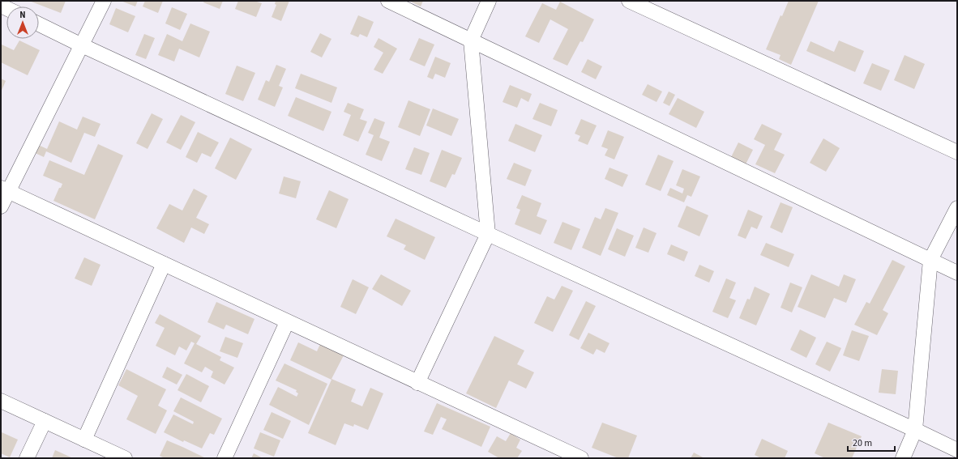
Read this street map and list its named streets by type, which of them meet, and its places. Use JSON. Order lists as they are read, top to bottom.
{
  "scale_bar": "20 m",
  "north": "top"
}
